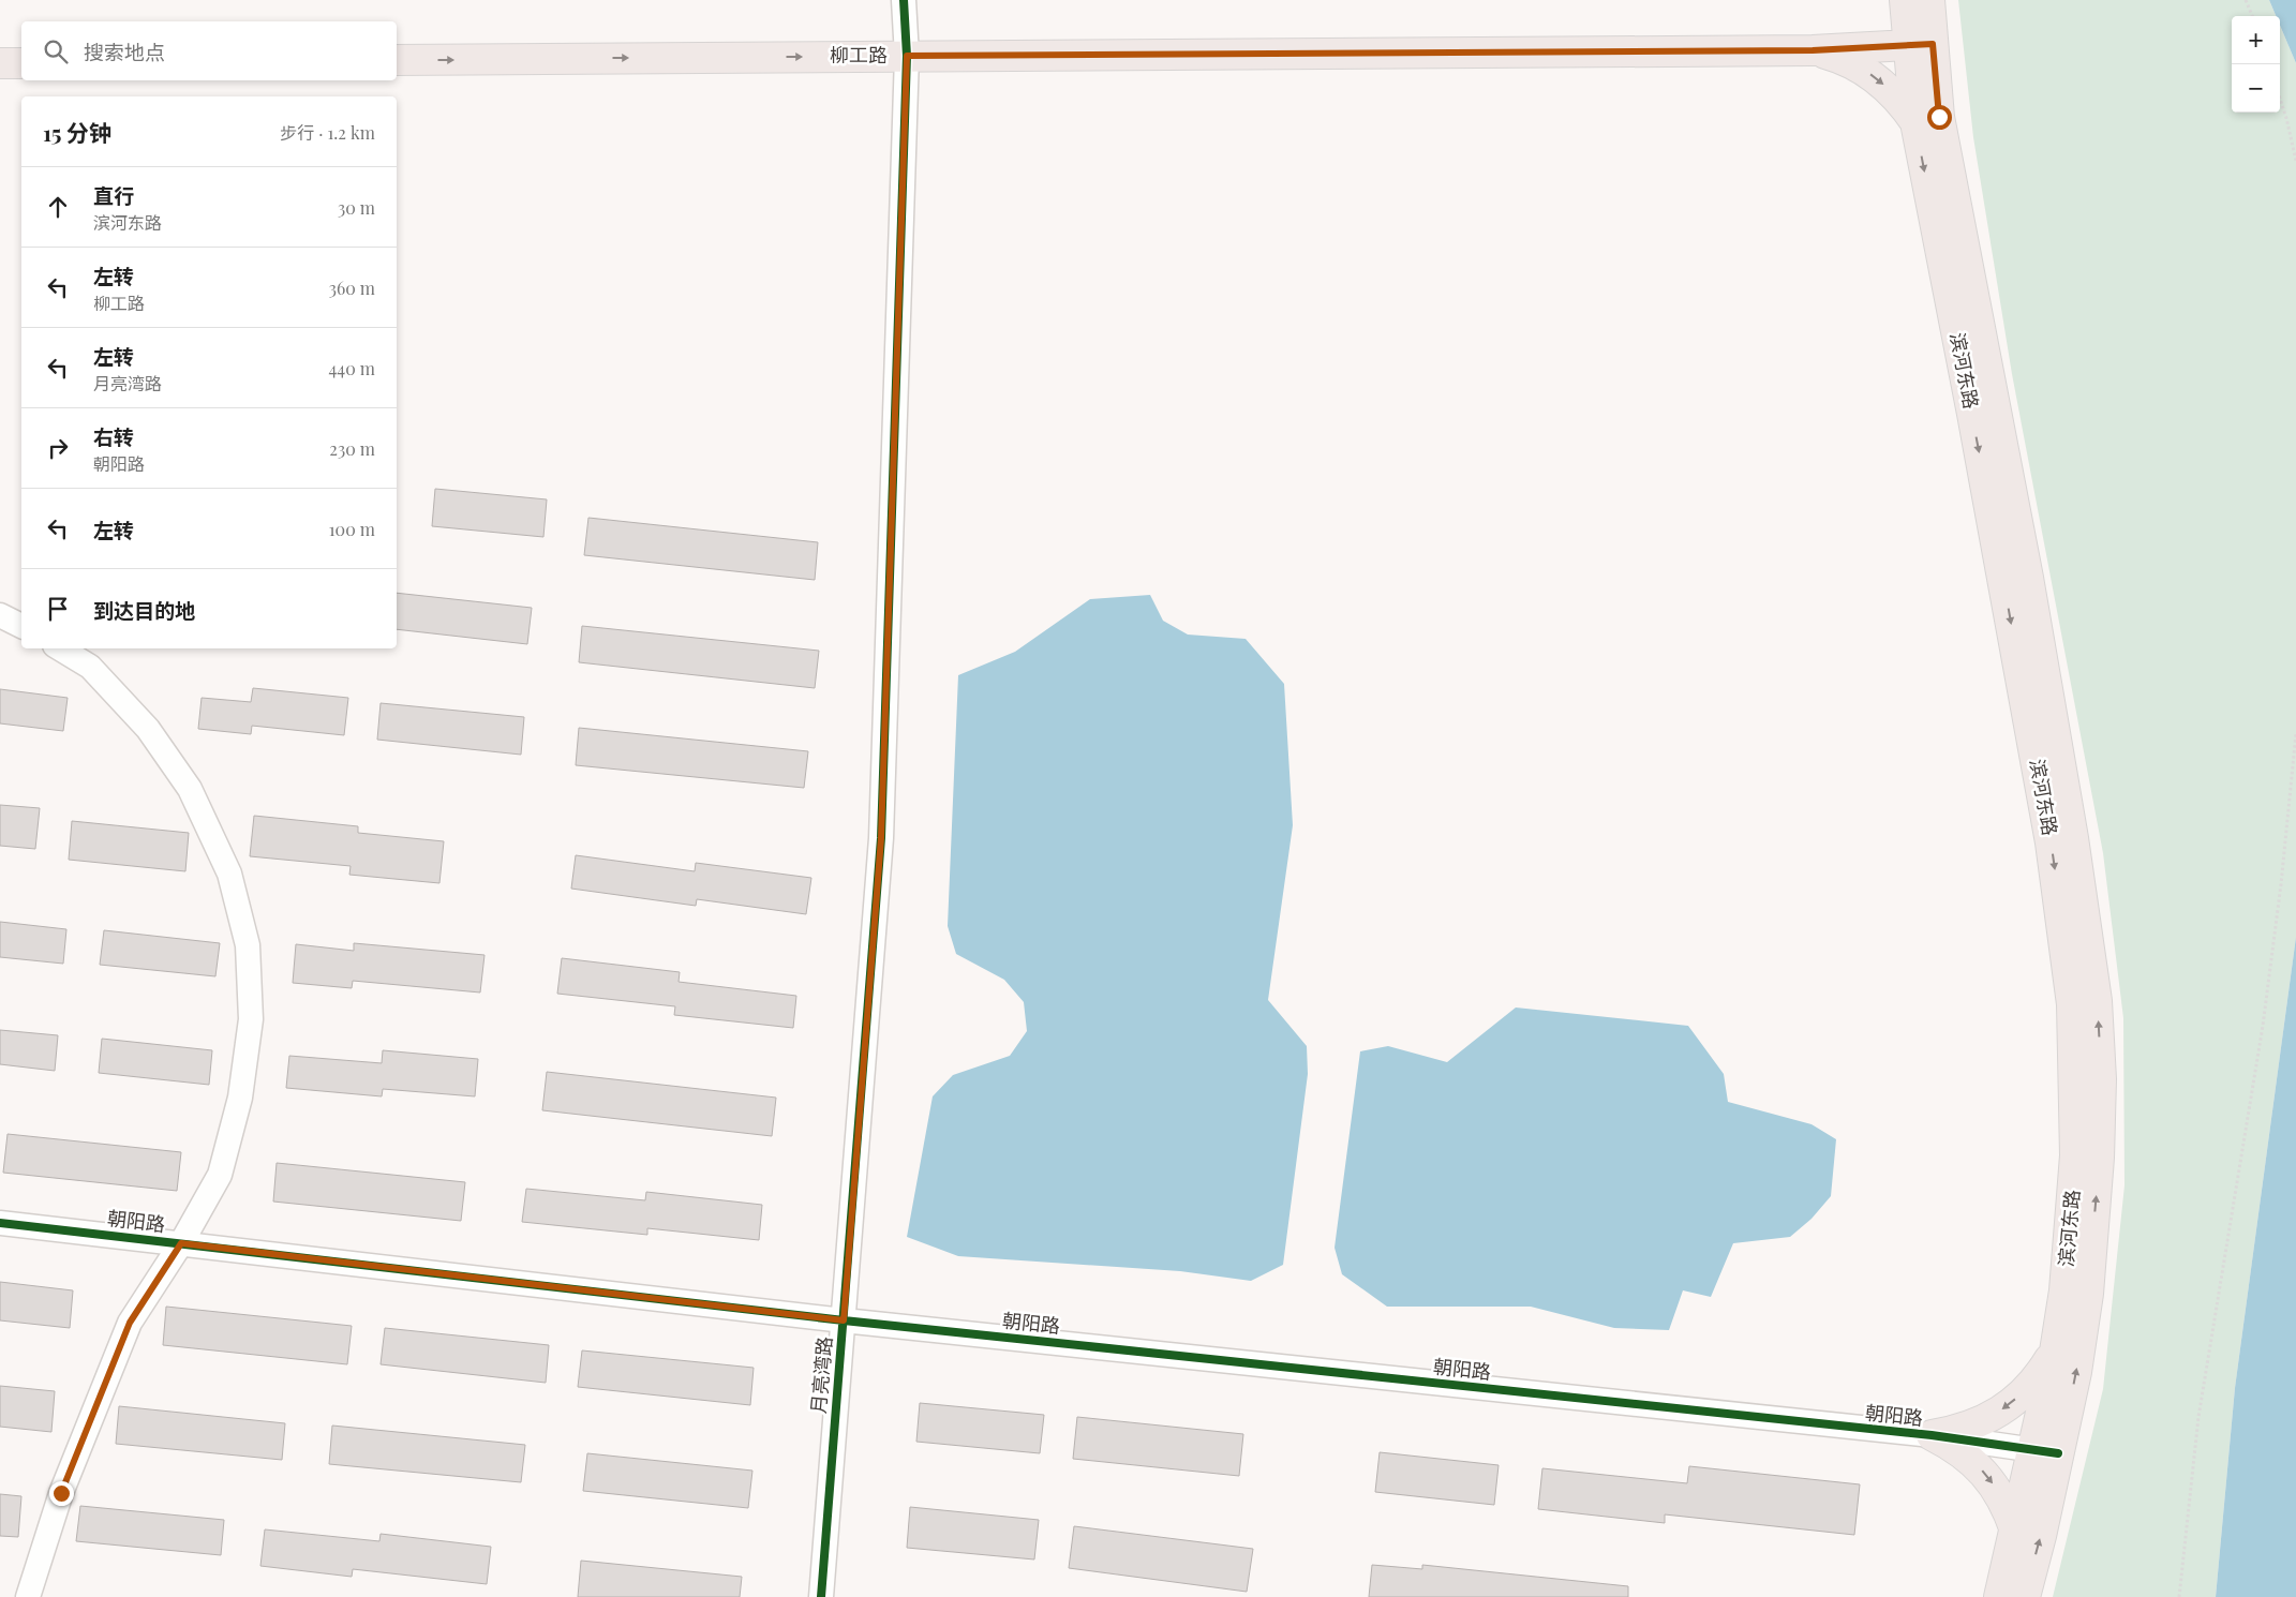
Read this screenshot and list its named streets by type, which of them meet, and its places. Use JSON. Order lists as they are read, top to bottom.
{
  "streets": {
    "main road": ["柳工路", "滨河东路"],
    "street": ["朝阳路", "月亮湾路"]
  },
  "crossings": [
    ["柳工路", "滨河东路"],
    ["柳工路", "月亮湾路"],
    ["滨河东路", "朝阳路"],
    ["朝阳路", "月亮湾路"]
  ],
  "page": {
    "map_buttons": ["+", "−"],
    "search": "搜索地点",
    "heading": ["15 分钟", "步行 · 1.2 km"],
    "list": [
      ["直行", "滨河东路", "30 m"],
      ["左转", "柳工路", "360 m"],
      ["左转", "月亮湾路", "440 m"],
      ["右转", "朝阳路", "230 m"],
      ["左转", "100 m"],
      "到达目的地"
    ]
  }
}
